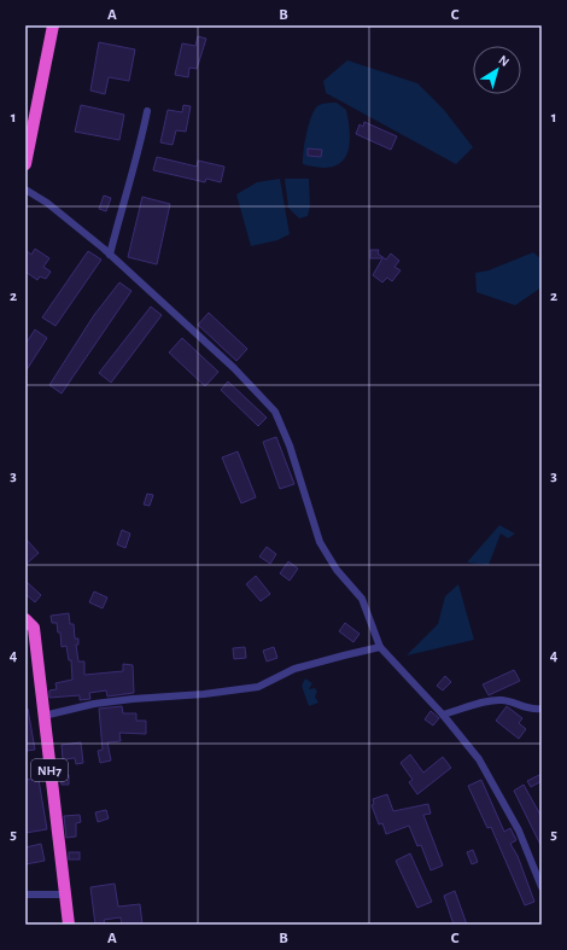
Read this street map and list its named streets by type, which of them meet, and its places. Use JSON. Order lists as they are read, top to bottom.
{
  "streets": {
    "highway": ["NH7"]
  },
  "north": "top right",
  "grid": {
    "columns": ["A", "B", "C"],
    "rows": [
      "1",
      "2",
      "3",
      "4",
      "5"
    ]
  }
}
